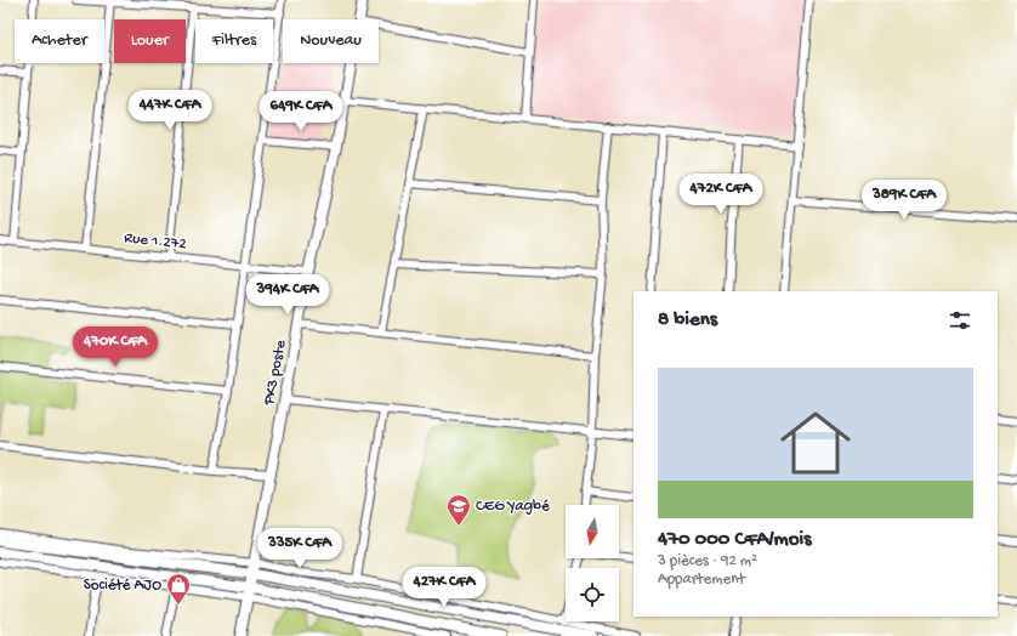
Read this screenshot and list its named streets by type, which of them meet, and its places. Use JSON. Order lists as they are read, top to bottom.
{
  "streets": {
    "street": ["Rue 1.272", "PK3 poste"]
  },
  "crossings": [
    ["Rue 1.272", "PK3 poste"]
  ],
  "places": {
    "school or university": ["CEG Yagbé"],
    "shop": ["Société AJO"]
  },
  "north": "bottom",
  "page": {
    "chip": [
      "Acheter",
      "Louer",
      "Filtres",
      "Nouveau"
    ],
    "price": [
      "447K CFA",
      "649K CFA",
      "472K CFA",
      "389K CFA",
      "394K CFA",
      "470K CFA",
      "335K CFA",
      "427K CFA"
    ],
    "heading": "8 biens",
    "list": [
      {
        "name": "470 000 CFA/mois",
        "note": "3 pièces · 92 m² · Appartement"
      }
    ]
  }
}
